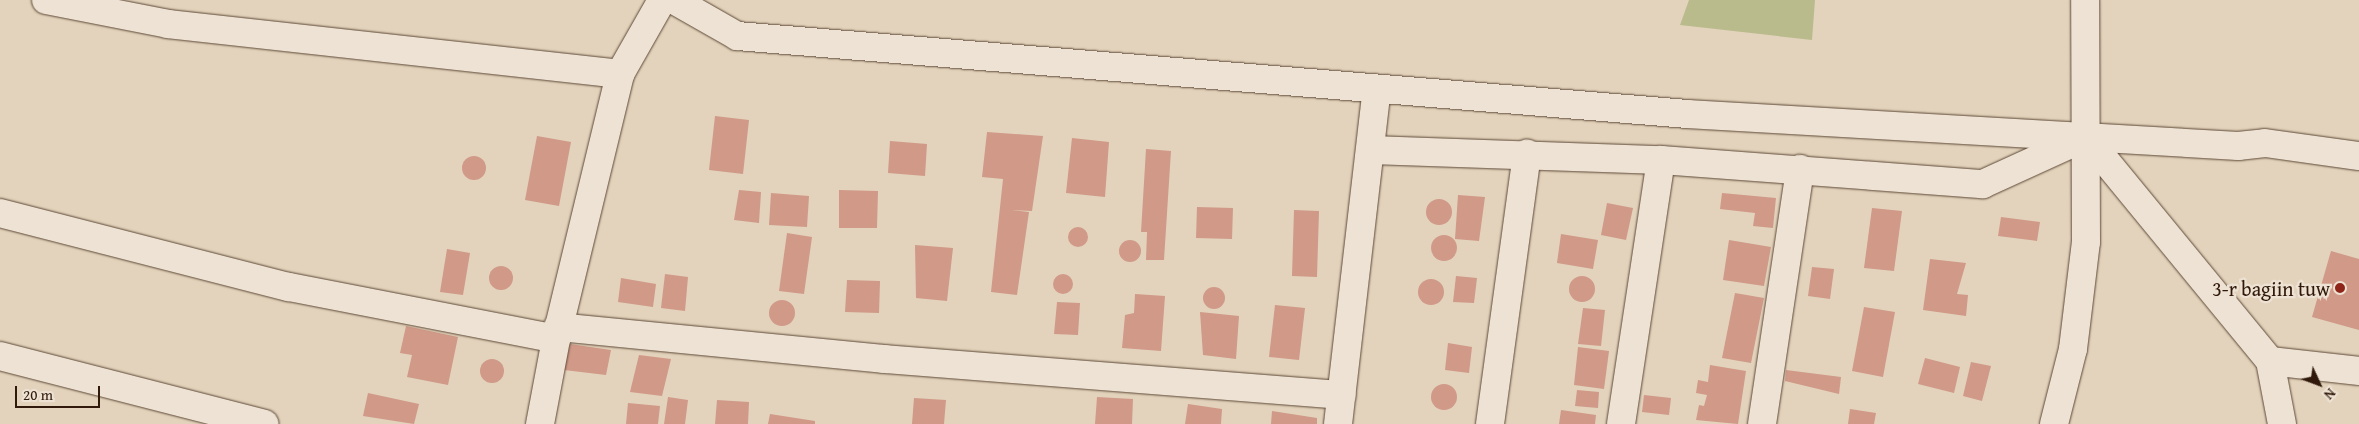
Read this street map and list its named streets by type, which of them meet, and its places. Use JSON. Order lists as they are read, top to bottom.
{
  "places": ["3-r bagiin tuw"],
  "scale_bar": "20 m",
  "north": "bottom right"
}
